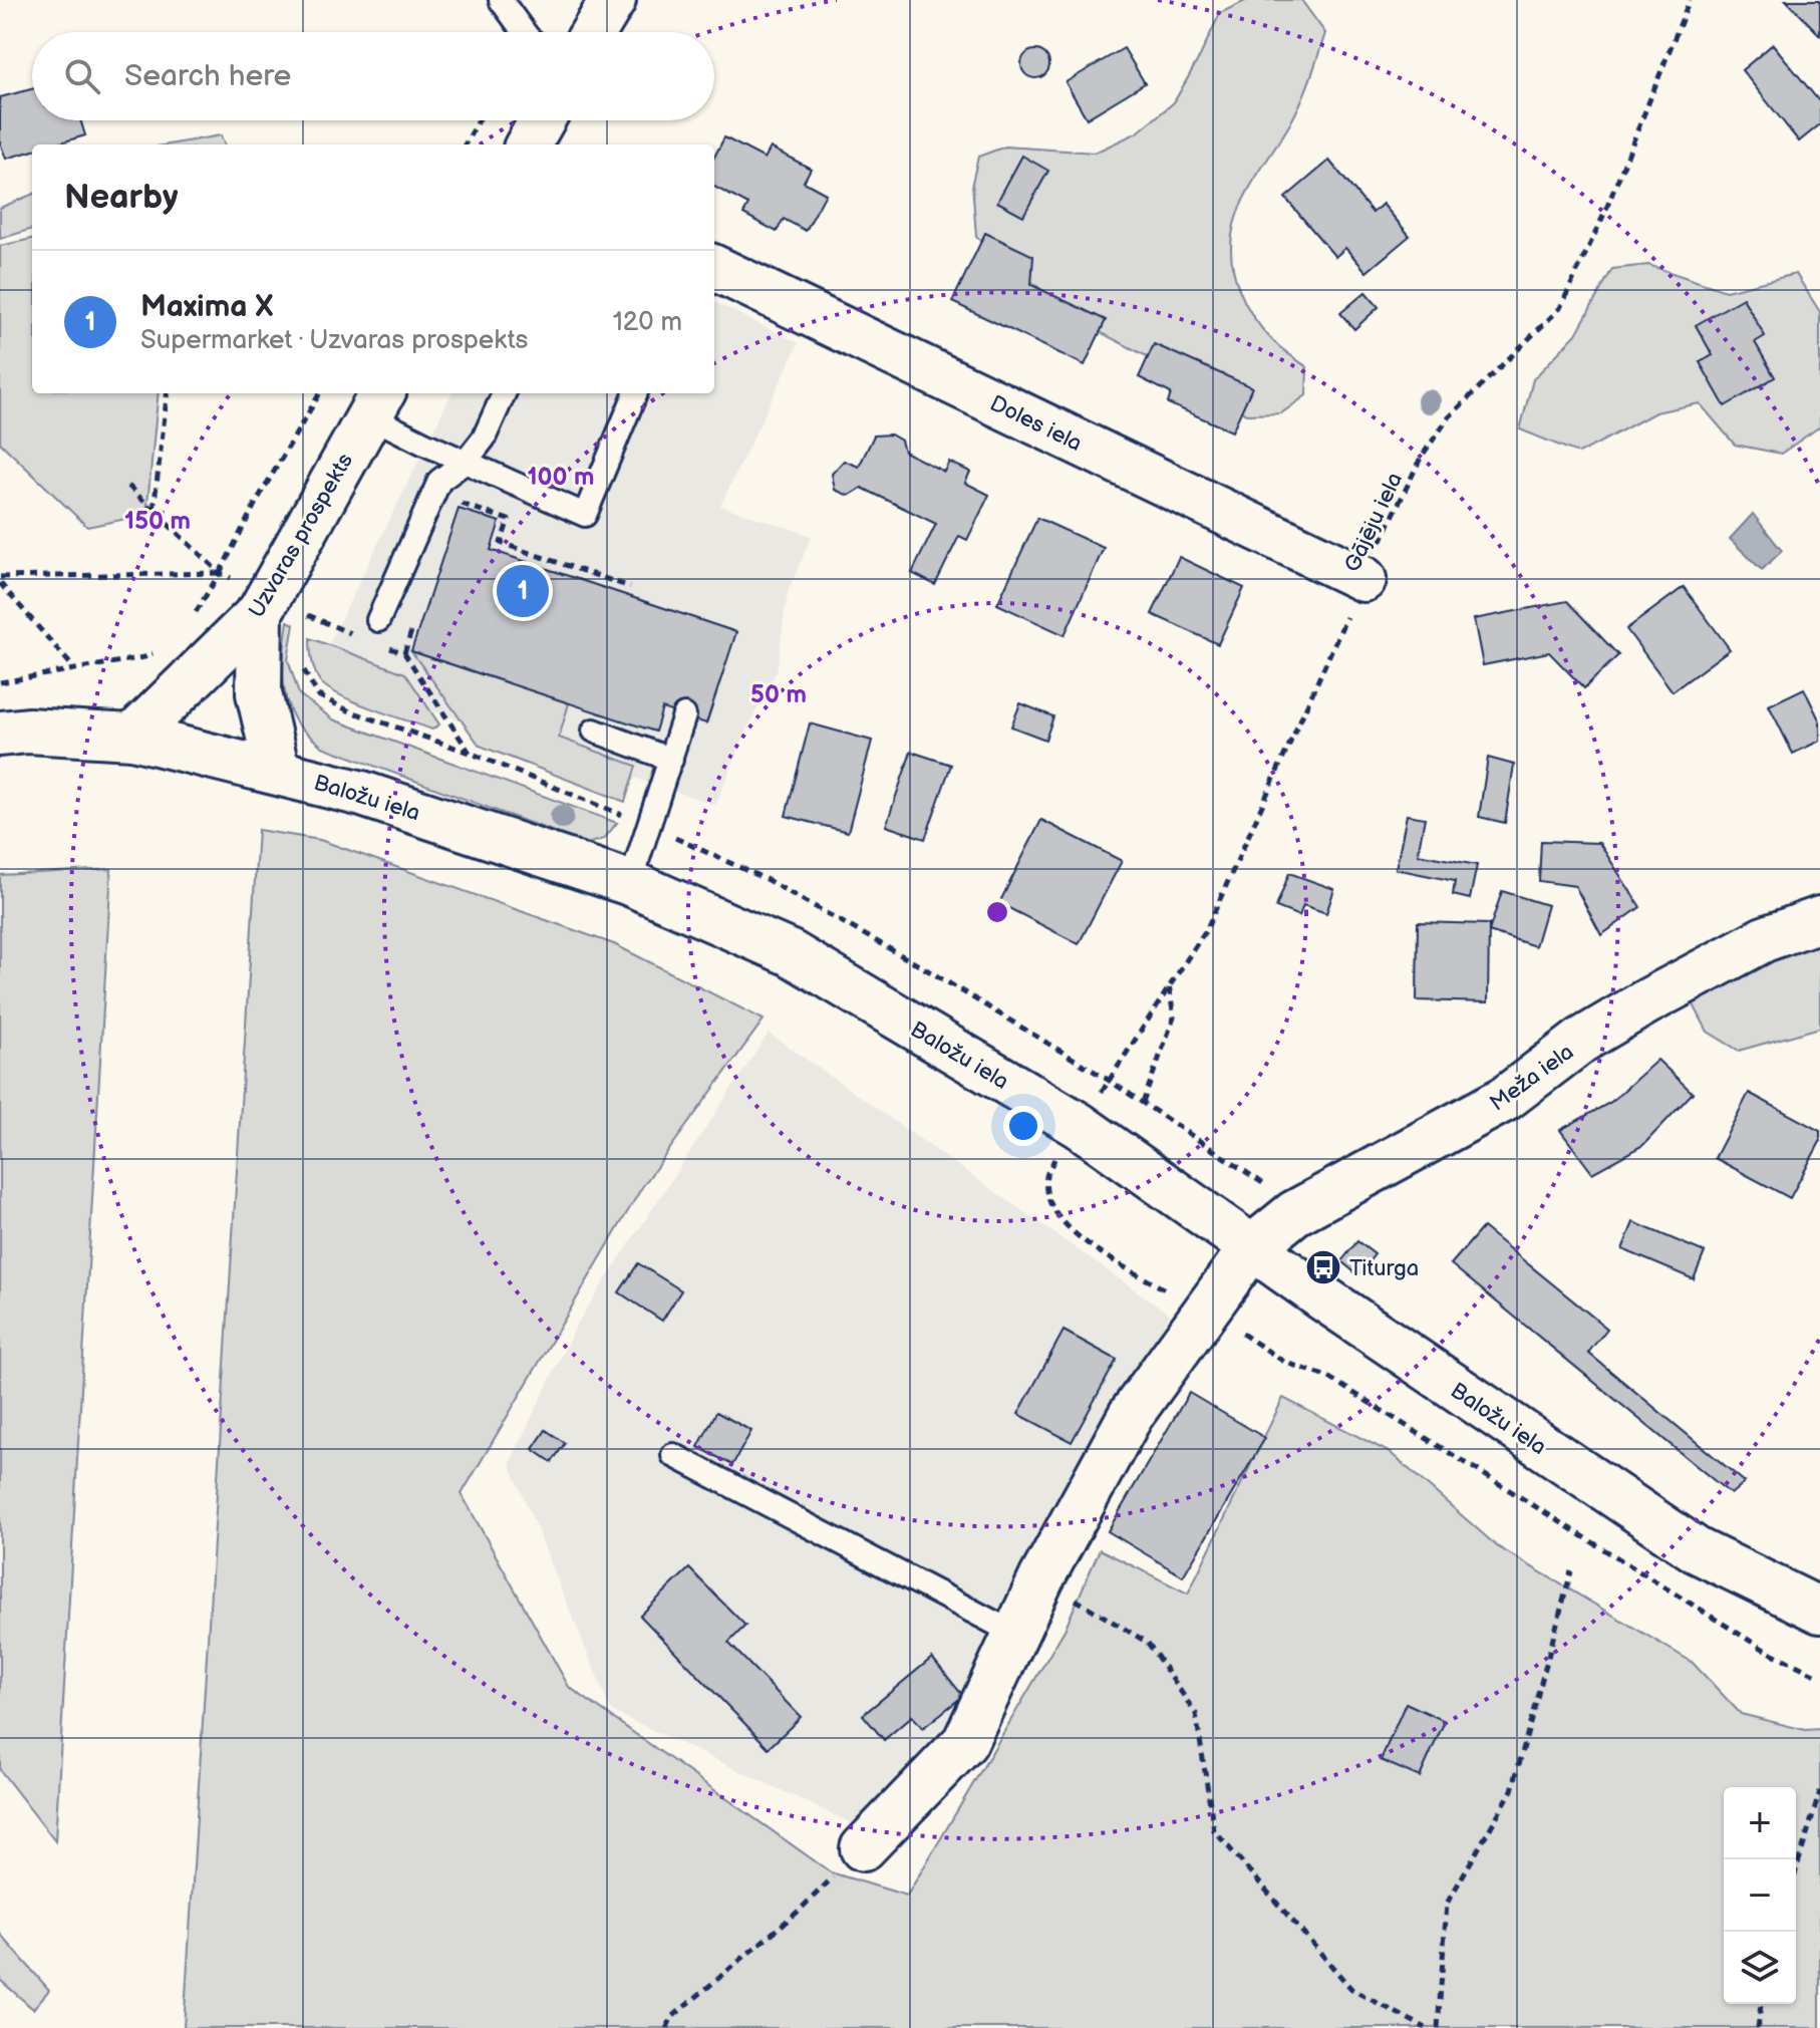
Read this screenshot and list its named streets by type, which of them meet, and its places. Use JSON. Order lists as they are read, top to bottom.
{
  "streets": {
    "street": [
      "Doles iela",
      "Uzvaras prospekts",
      "Baložu iela",
      "Meža iela"
    ],
    "path": ["Gājēju iela"]
  },
  "crossings": [
    ["Doles iela", "Gājēju iela"],
    ["Uzvaras prospekts", "Baložu iela"],
    ["Baložu iela", "Meža iela"]
  ],
  "places": {
    "bus stop": ["Titurga"]
  },
  "page": {
    "search": "Search here",
    "heading": "Nearby",
    "list": [
      {
        "mark": "1",
        "name": "Maxima X",
        "note": "Supermarket · Uzvaras prospekts",
        "value": "120 m"
      }
    ],
    "pins": "1",
    "map_buttons": ["+", "−"]
  },
  "rings": ["100 m", "150 m", "50 m"]
}
